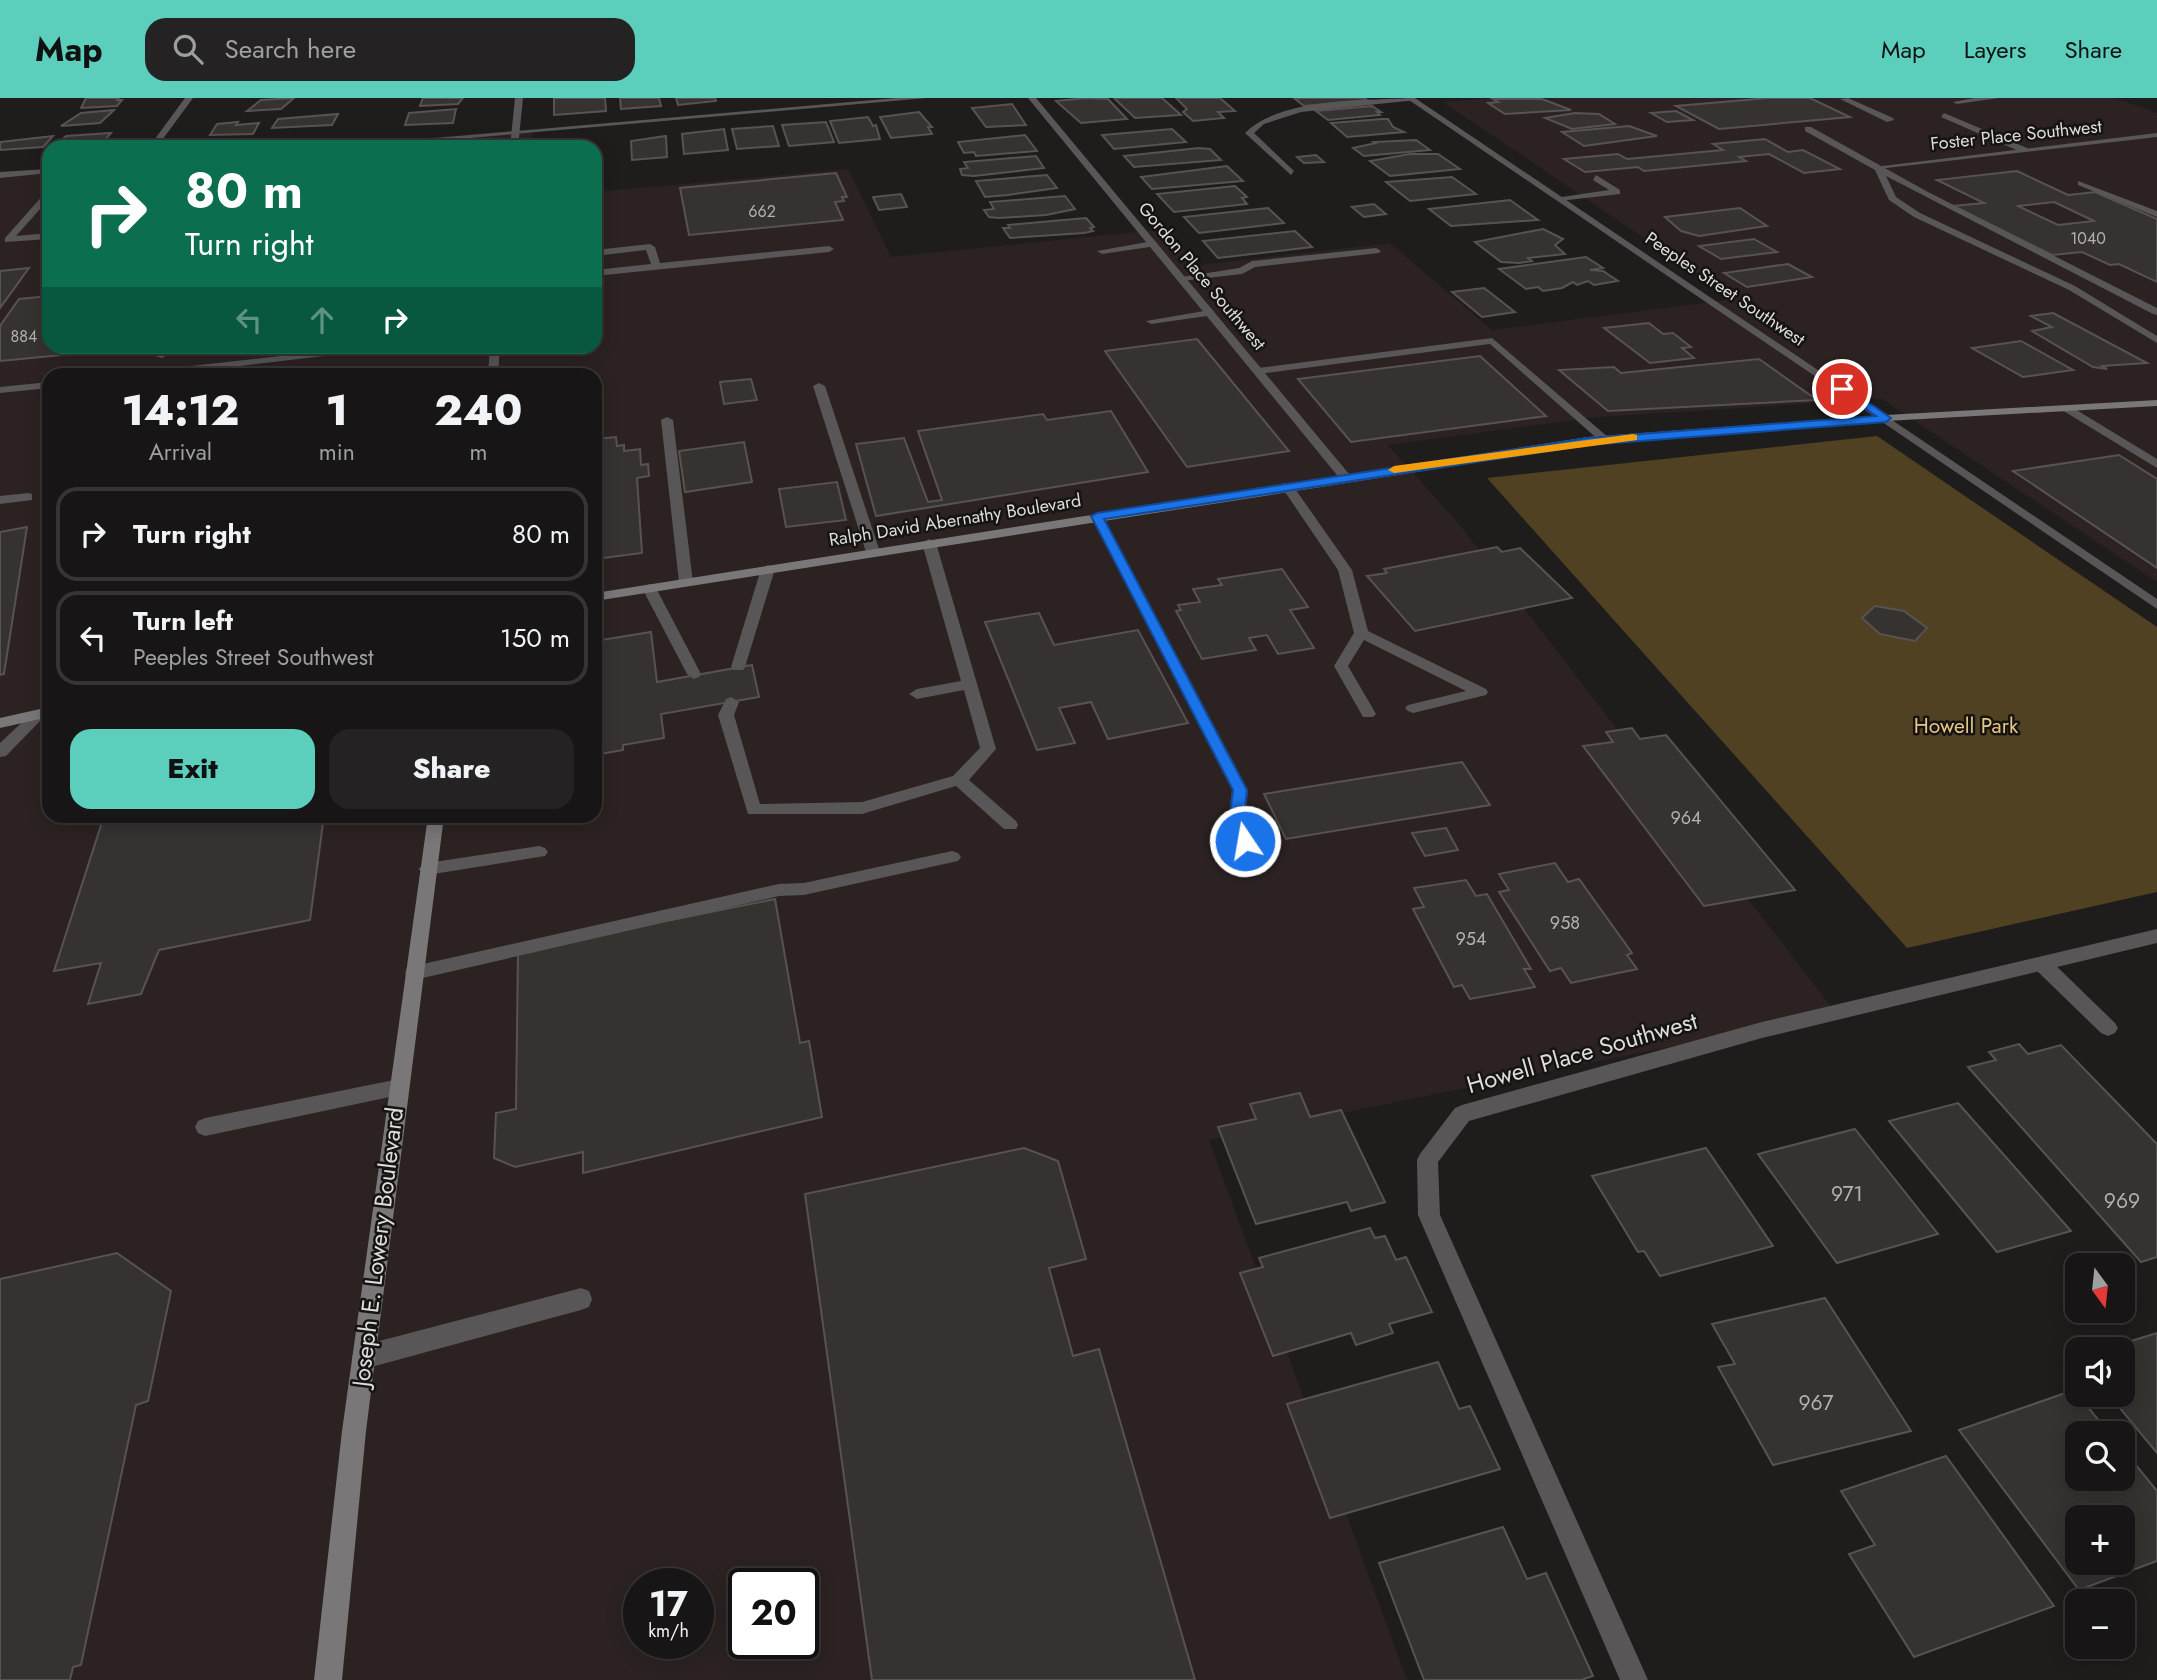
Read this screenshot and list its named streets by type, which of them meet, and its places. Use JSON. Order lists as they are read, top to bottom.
{
  "streets": {
    "main road": ["Ralph David Abernathy Boulevard", "Joseph E. Lowery Boulevard"],
    "street": [
      "Foster Place Southwest",
      "Gordon Place Southwest",
      "Peeples Street Southwest",
      "Howell Place Southwest"
    ]
  },
  "crossings": [
    ["Gordon Place Southwest", "Ralph David Abernathy Boulevard"],
    ["Peeples Street Southwest", "Ralph David Abernathy Boulevard"]
  ],
  "parks": ["Howell Park"],
  "house_numbers": [
    "662",
    "1040",
    "884",
    "964",
    "958",
    "954",
    "971",
    "969",
    "967"
  ],
  "north": "bottom",
  "page": {
    "header": "Map",
    "search": "Search here",
    "nav": ["Map", "Layers", "Share"],
    "turn": ["80 m", "Turn right"],
    "eta": [
      "14:12",
      "Arrival",
      "1",
      "min",
      "240",
      "m"
    ],
    "list": [
      {
        "name": "Turn right",
        "value": "80 m"
      },
      {
        "name": "Turn left",
        "note": "Peeples Street Southwest",
        "value": "150 m"
      }
    ],
    "buttons": ["Exit", "Share"],
    "map_buttons": ["+", "−"],
    "speed": "17 km/h",
    "limit": "20"
  }
}
